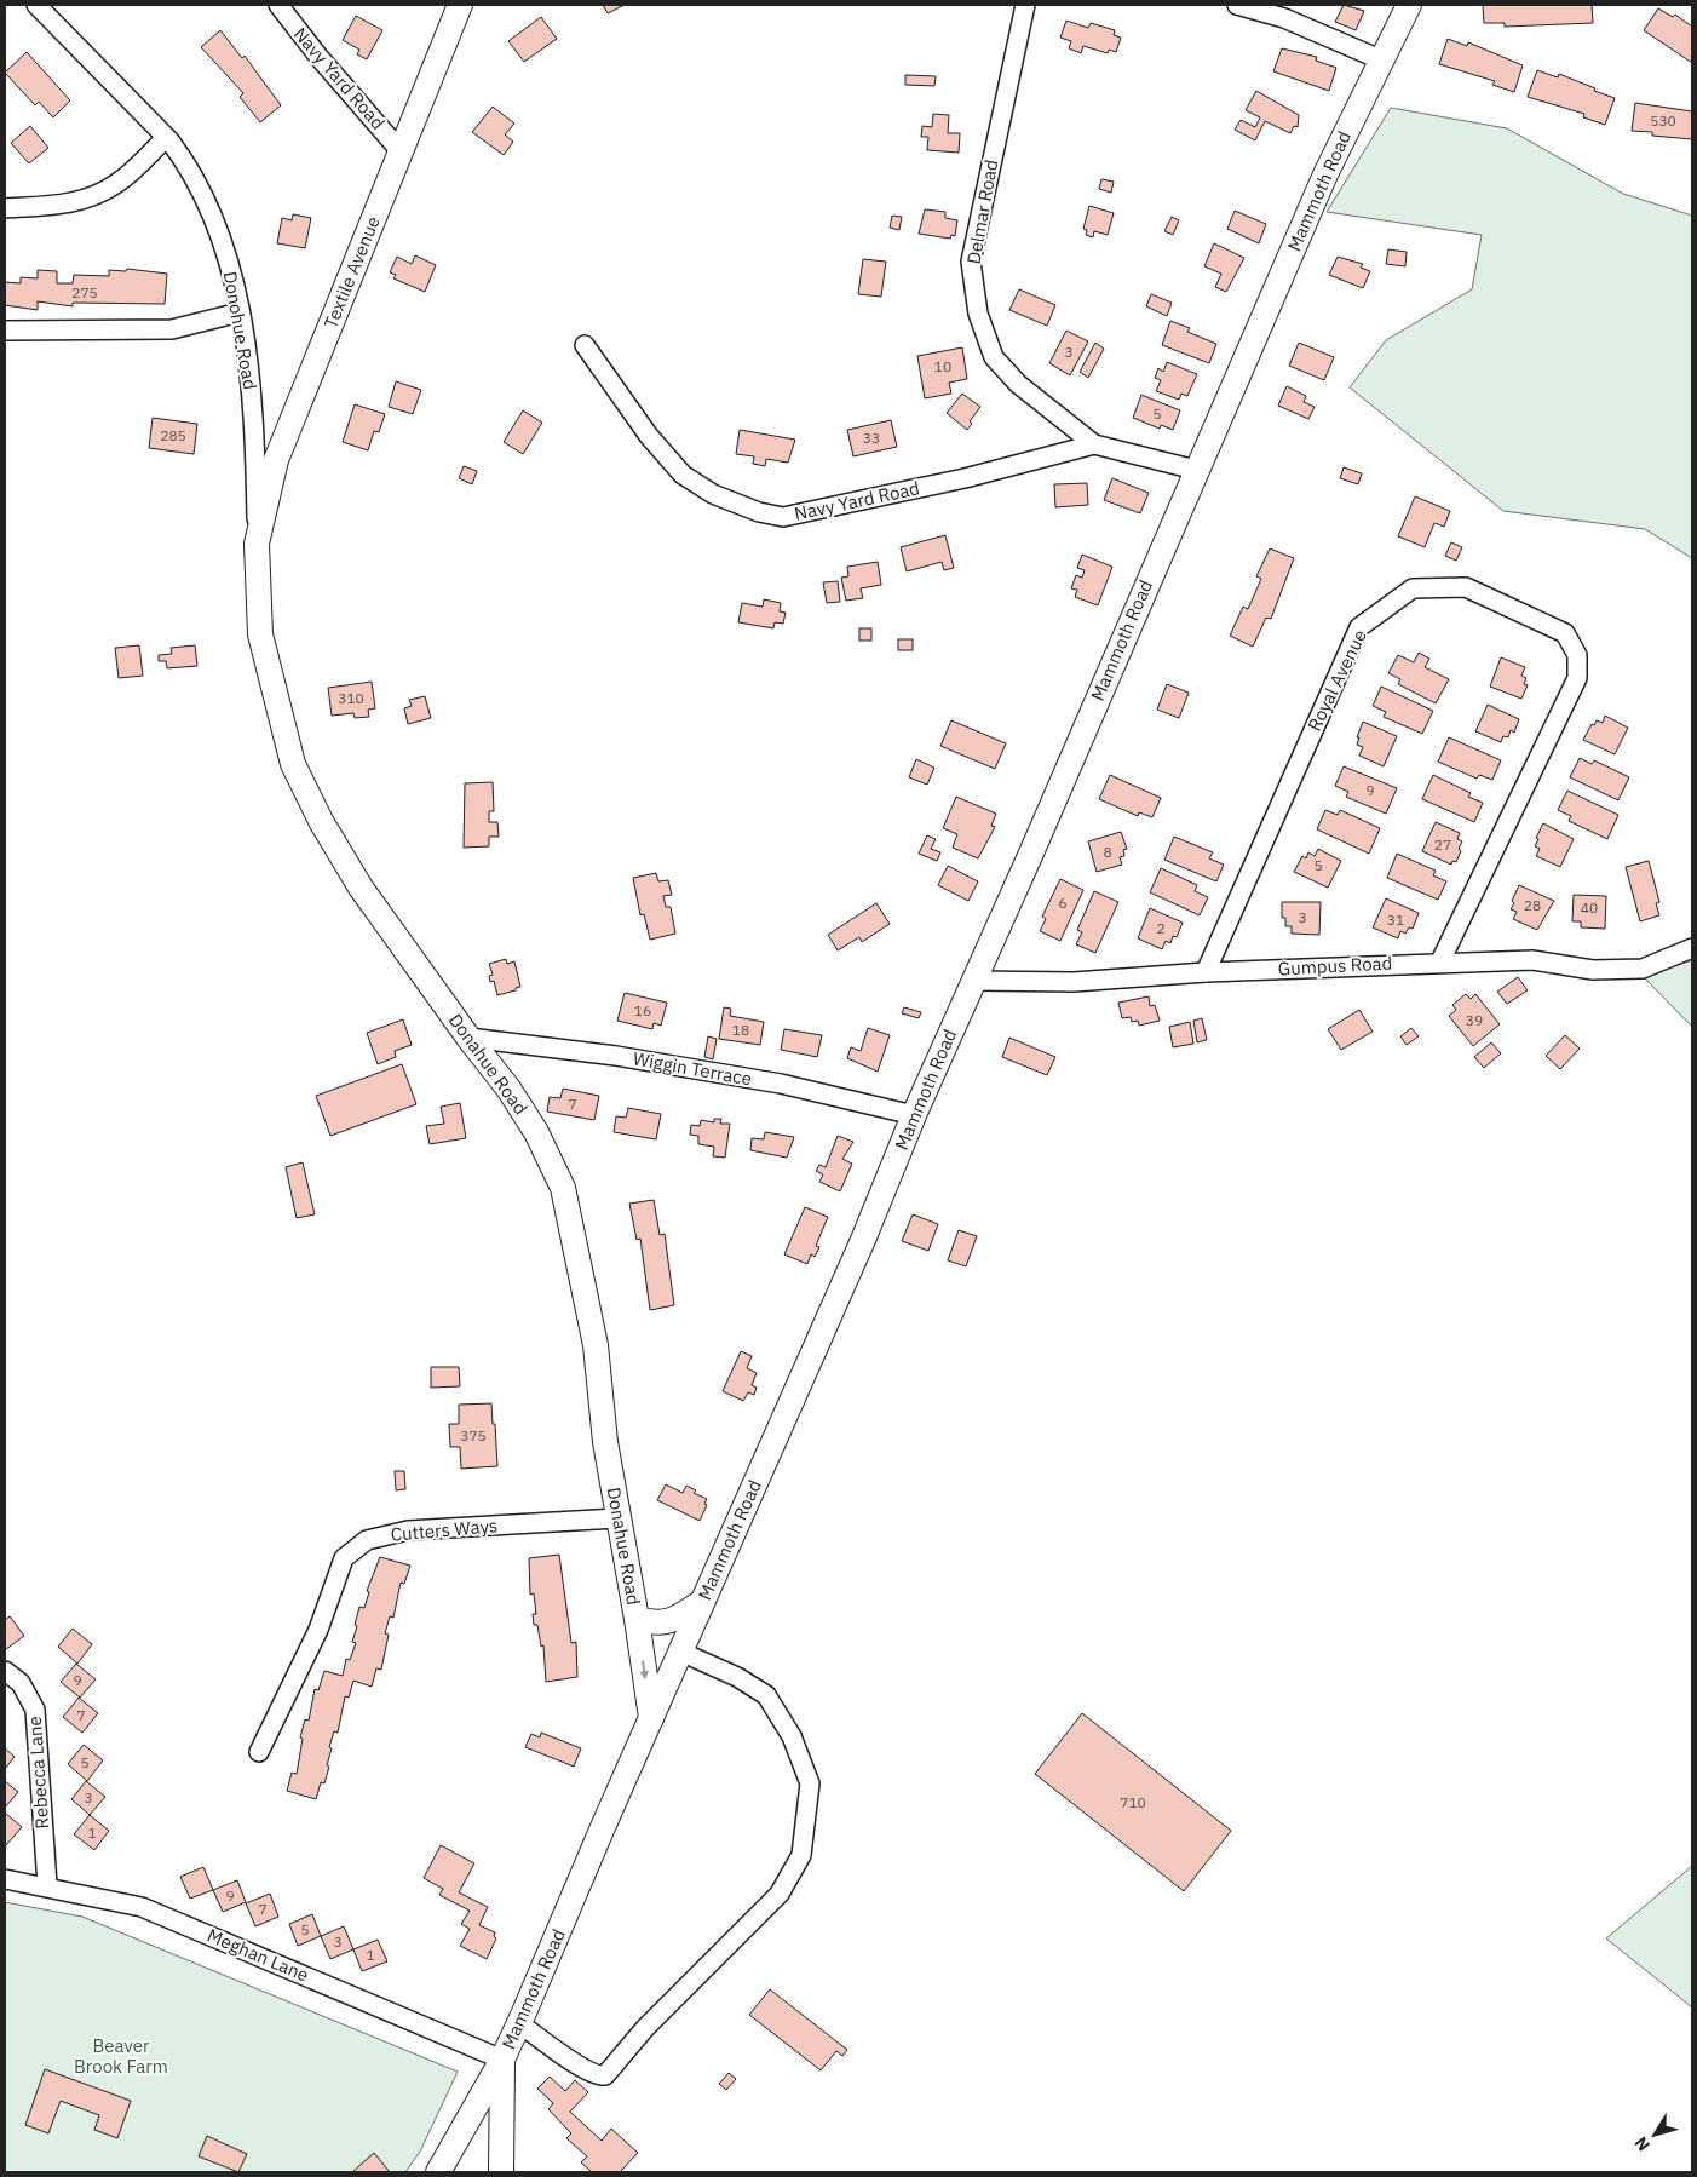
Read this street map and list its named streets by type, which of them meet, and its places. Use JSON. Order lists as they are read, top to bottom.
{
  "streets": {
    "main road": ["Mammoth Road", "Textile Avenue", "Donahue Road"],
    "street": [
      "Navy Yard Road",
      "Delmar Road",
      "Donohue Road",
      "Royal Avenue",
      "Gumpus Road",
      "Wiggin Terrace",
      "Cutters Ways",
      "Rebecca Lane",
      "Meghan Lane"
    ]
  },
  "crossings": [
    ["Navy Yard Road", "Mammoth Road"],
    ["Navy Yard Road", "Delmar Road"],
    ["Navy Yard Road", "Textile Avenue"],
    ["Mammoth Road", "Gumpus Road"],
    ["Mammoth Road", "Donahue Road"],
    ["Mammoth Road", "Wiggin Terrace"],
    ["Mammoth Road", "Meghan Lane"],
    ["Textile Avenue", "Donohue Road"],
    ["Textile Avenue", "Donahue Road"],
    ["Donohue Road", "Donahue Road"],
    ["Royal Avenue", "Gumpus Road"],
    ["Donahue Road", "Wiggin Terrace"],
    ["Donahue Road", "Cutters Ways"],
    ["Rebecca Lane", "Meghan Lane"]
  ],
  "parks": ["Beaver Brook Farm"],
  "house_numbers": [
    "530",
    "275",
    "3",
    "10",
    "5",
    "285",
    "33",
    "310",
    "9",
    "27",
    "8",
    "5",
    "6",
    "28",
    "40",
    "3",
    "31",
    "2",
    "16",
    "39",
    "18",
    "7",
    "375",
    "9",
    "7",
    "5",
    "3",
    "710",
    "1",
    "9",
    "7",
    "5",
    "3",
    "1"
  ],
  "north": "bottom left"
}
